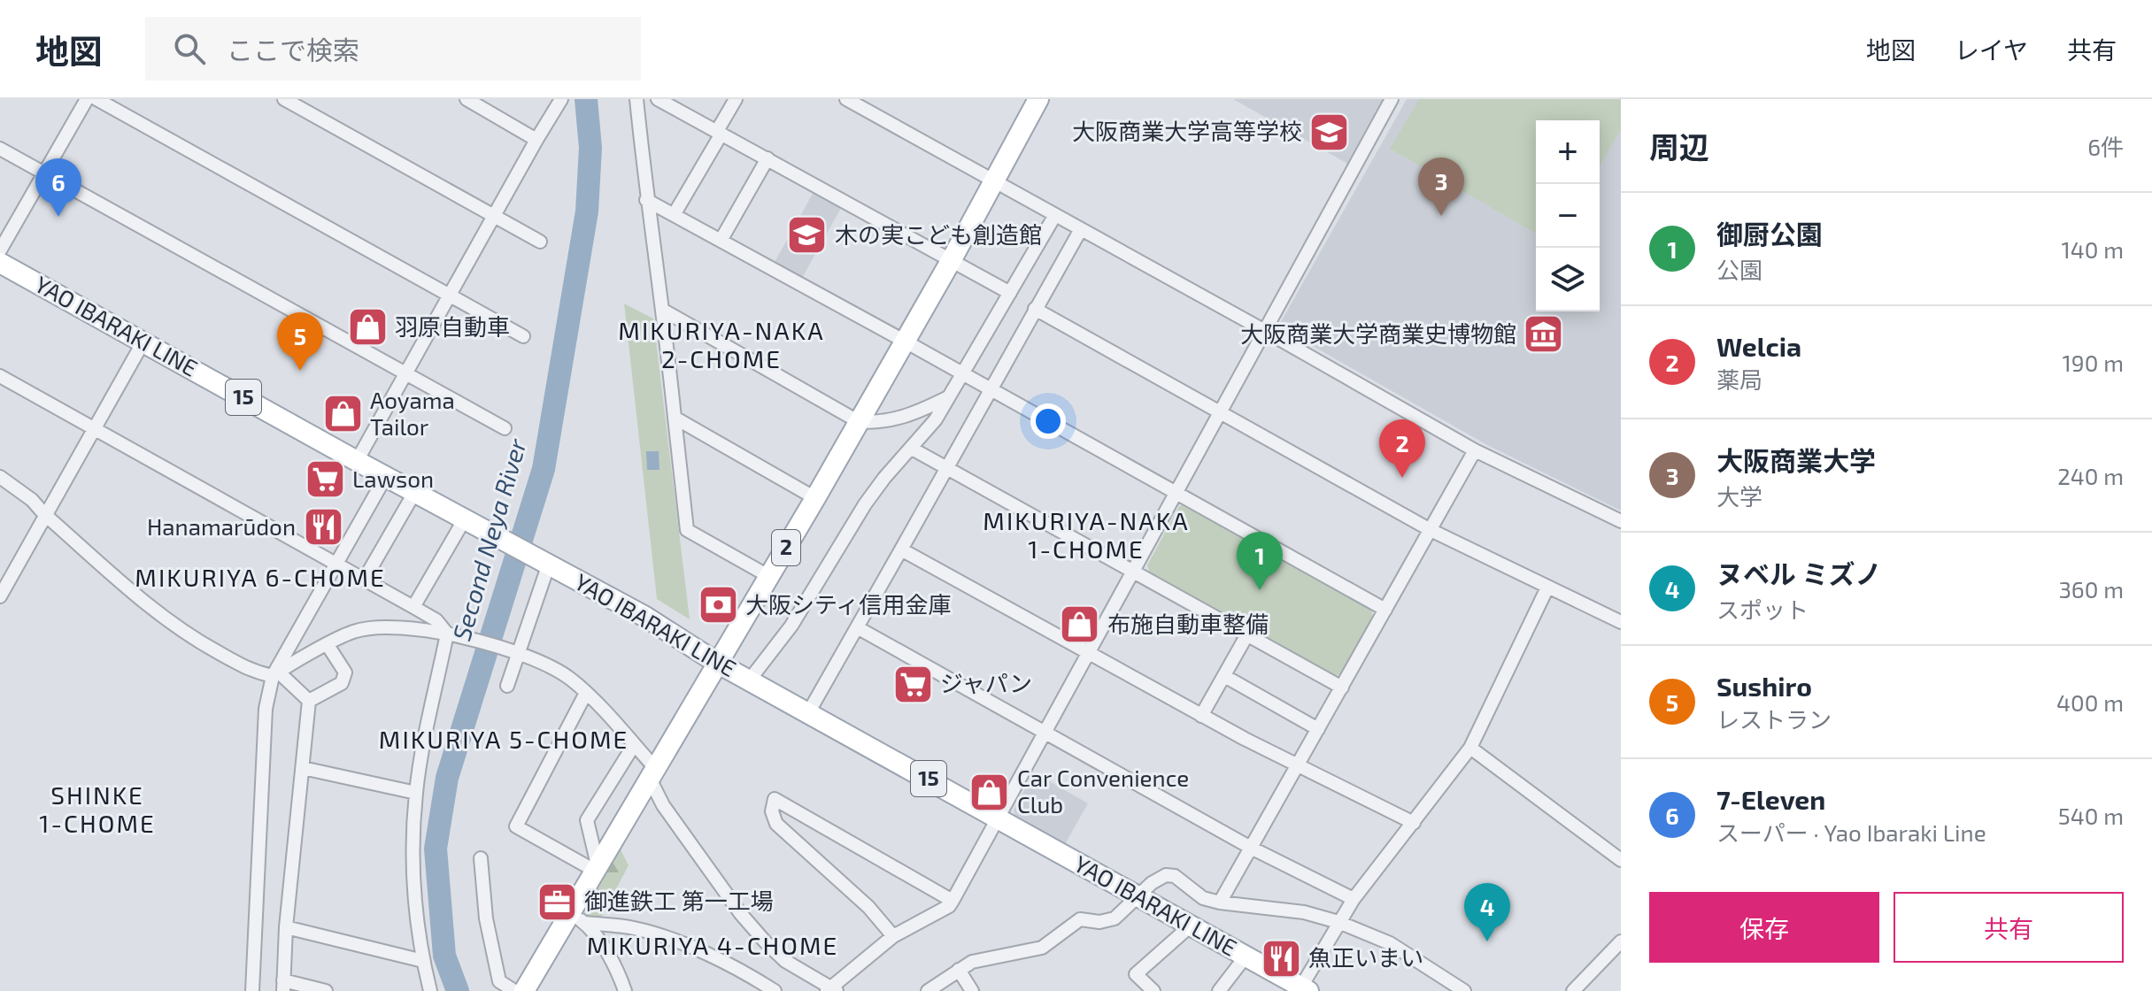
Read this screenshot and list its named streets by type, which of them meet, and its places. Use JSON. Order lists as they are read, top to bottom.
{
  "streets": {
    "main road": ["YAO IBARAKI LINE", "15", "2"]
  },
  "crossings": [
    ["YAO IBARAKI LINE", "2"]
  ],
  "districts": [
    "MIKURIYA-NAKA 2-CHOME",
    "MIKURIYA-NAKA 1-CHOME",
    "MIKURIYA 6-CHOME",
    "MIKURIYA 5-CHOME",
    "SHINKE 1-CHOME",
    "MIKURIYA 4-CHOME"
  ],
  "water": ["Second Neya River"],
  "places": {
    "school or university": ["大阪商業大学高等学校", "木の実こども創造館"],
    "shop": [
      "羽原自動車",
      "Aoyama Tailor",
      "布施自動車整備",
      "Car Convenience Club"
    ],
    "museum": ["大阪商業大学商業史博物館"],
    "supermarket": ["Lawson", "ジャパン"],
    "restaurant": ["Hanamarūdon", "魚正いまい"],
    "bank": ["大阪シティ信用金庫"],
    "office": ["御進鉄工 第一工場"]
  },
  "page": {
    "header": "地図",
    "search": "ここで検索",
    "nav": ["地図", "レイヤ", "共有"],
    "heading": ["周辺", "6件"],
    "map_buttons": ["+", "−"],
    "pins": [
      "3",
      "6",
      "5",
      "2",
      "1",
      "4"
    ],
    "list": [
      {
        "mark": "1",
        "name": "御厨公園",
        "note": "公園",
        "value": "140 m"
      },
      {
        "mark": "2",
        "name": "Welcia",
        "note": "薬局",
        "value": "190 m"
      },
      {
        "mark": "3",
        "name": "大阪商業大学",
        "note": "大学",
        "value": "240 m"
      },
      {
        "mark": "4",
        "name": "ヌベル ミズノ",
        "note": "スポット",
        "value": "360 m"
      },
      {
        "mark": "5",
        "name": "Sushiro",
        "note": "レストラン",
        "value": "400 m"
      },
      {
        "mark": "6",
        "name": "7-Eleven",
        "note": "スーパー · Yao Ibaraki Line",
        "value": "540 m"
      }
    ],
    "buttons": ["保存", "共有"]
  }
}
